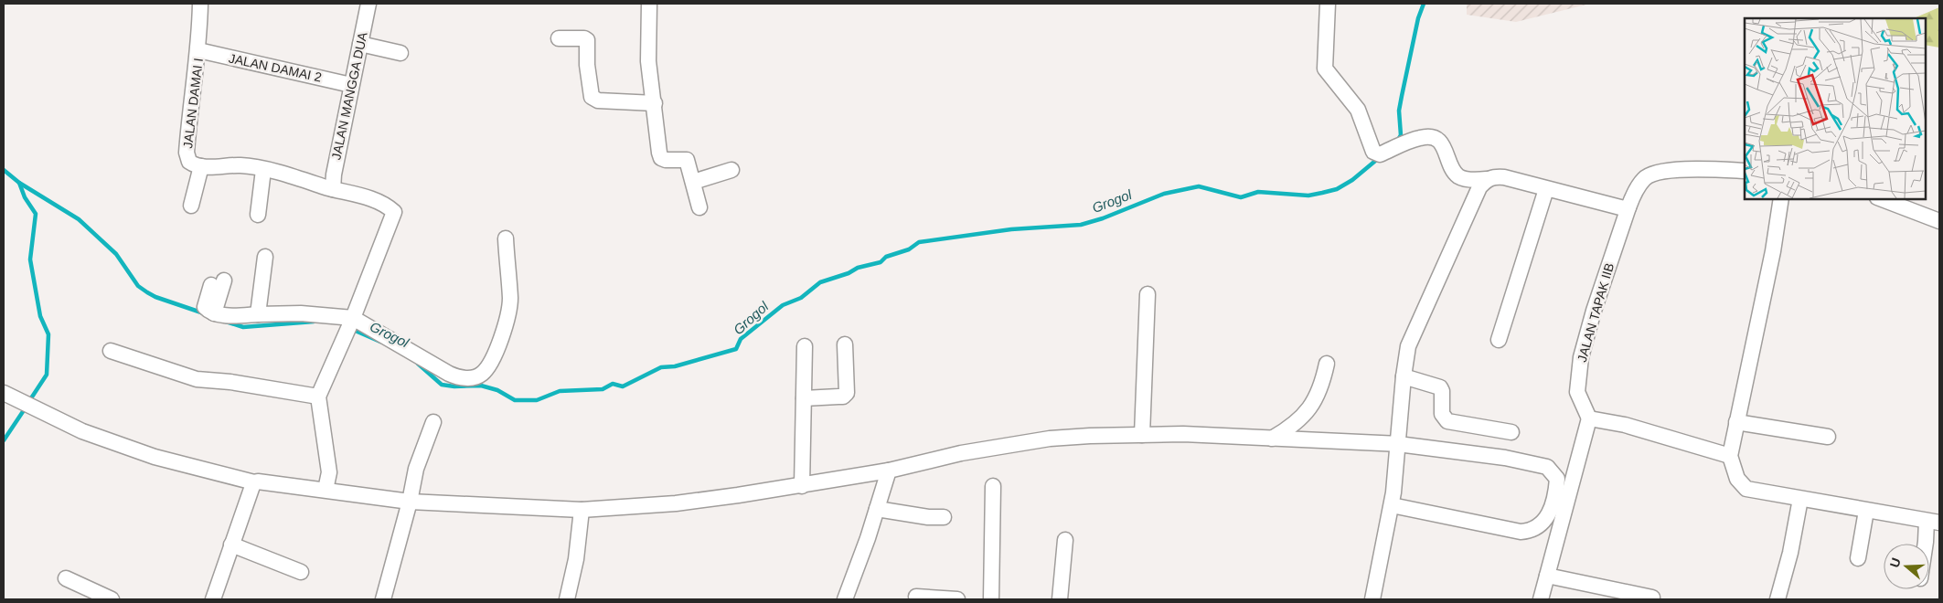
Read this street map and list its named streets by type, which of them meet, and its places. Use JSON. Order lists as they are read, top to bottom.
{
  "streets": {
    "street": [
      "JALAN DAMAI 2",
      "JALAN MANGGA DUA",
      "JALAN DAMAI I",
      "JALAN TAPAK IIB"
    ]
  },
  "crossings": [
    ["JALAN DAMAI 2", "JALAN MANGGA DUA"],
    ["JALAN DAMAI 2", "JALAN DAMAI I"],
    ["JALAN MANGGA DUA", "JALAN DAMAI I"]
  ],
  "water": ["Grogol"],
  "north": "left"
}
